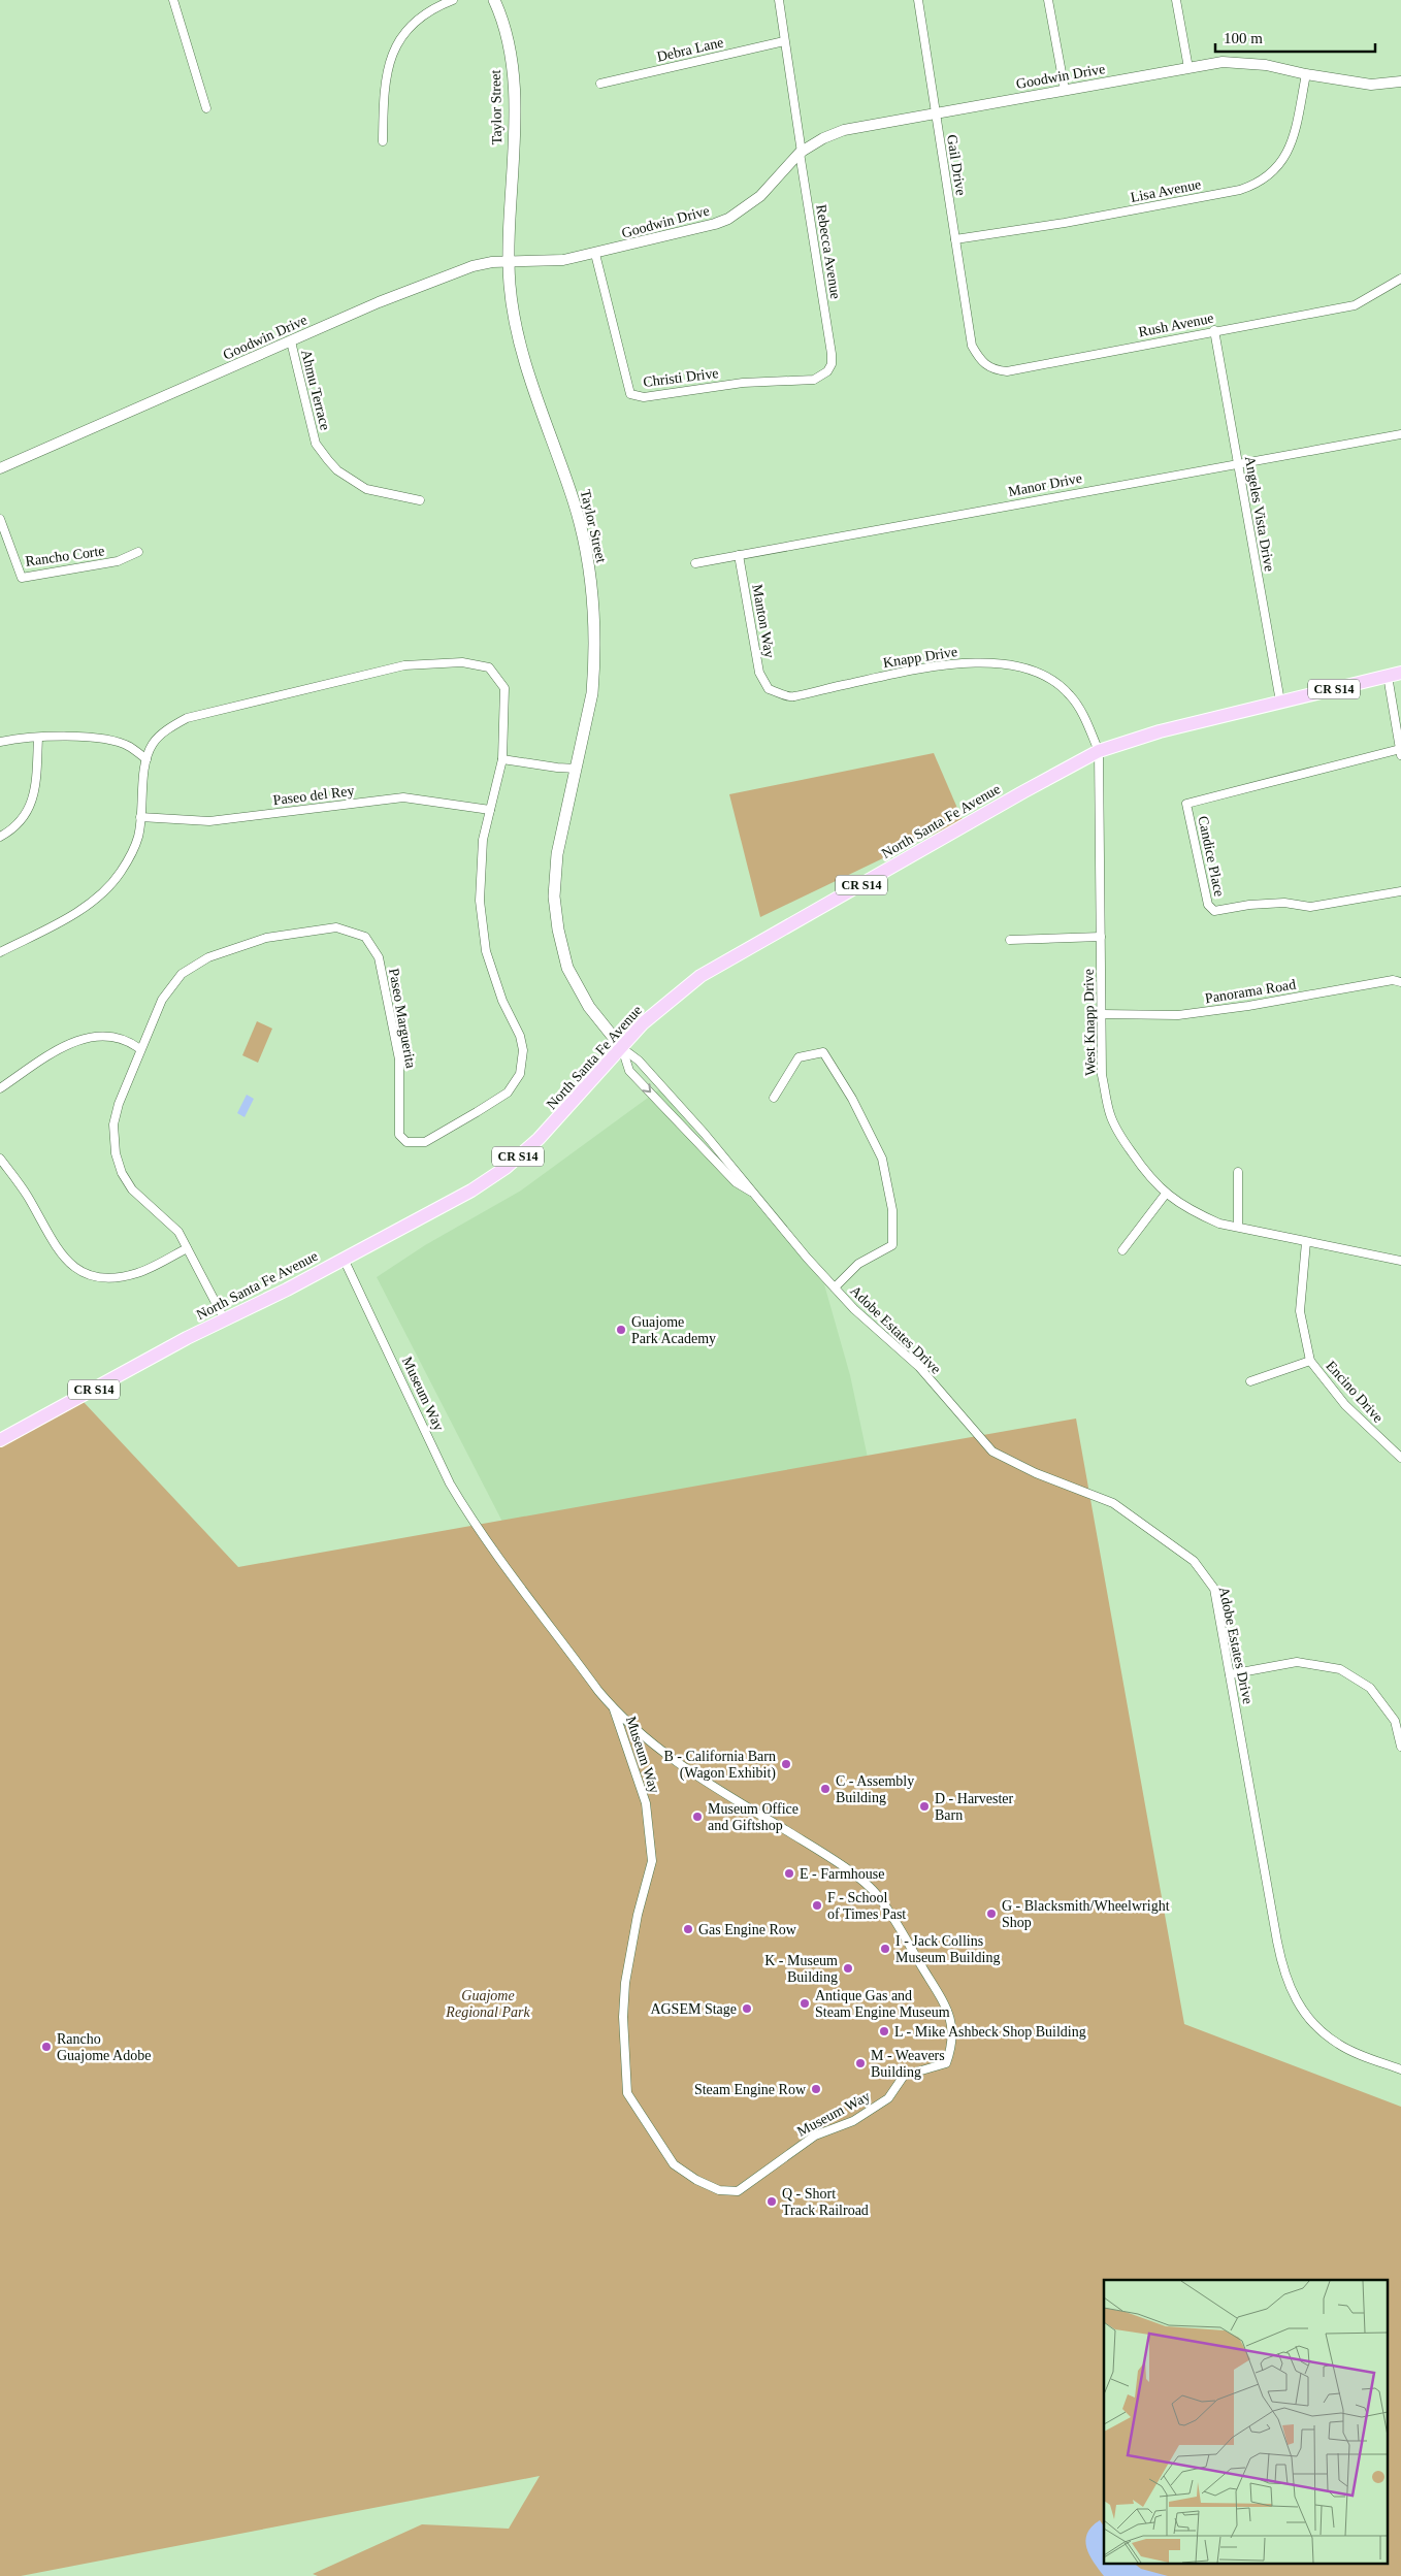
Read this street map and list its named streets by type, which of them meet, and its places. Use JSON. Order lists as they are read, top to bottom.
{
  "streets": {
    "main road": ["Taylor Street", "CR S14", "North Santa Fe Avenue"],
    "street": [
      "Debra Lane",
      "Goodwin Drive",
      "Gail Drive",
      "Lisa Avenue",
      "Rebecca Avenue",
      "Rush Avenue",
      "Christi Drive",
      "Ahmu Terrace",
      "Manor Drive",
      "Angeles Vista Drive",
      "Rancho Corte",
      "Manton Way",
      "Knapp Drive",
      "Paseo del Rey",
      "Candice Place",
      "Panorama Road",
      "Paseo Marguerita",
      "West Knapp Drive",
      "Adobe Estates Drive",
      "Encino Drive",
      "Museum Way"
    ]
  },
  "crossings": [
    ["Debra Lane", "Rebecca Avenue"],
    ["Goodwin Drive", "Taylor Street"],
    ["Goodwin Drive", "Gail Drive"],
    ["Goodwin Drive", "Lisa Avenue"],
    ["Goodwin Drive", "Rebecca Avenue"],
    ["Goodwin Drive", "Christi Drive"],
    ["Goodwin Drive", "Ahmu Terrace"],
    ["Taylor Street", "North Santa Fe Avenue"],
    ["Taylor Street", "Adobe Estates Drive"],
    ["Gail Drive", "Lisa Avenue"],
    ["Gail Drive", "Rush Avenue"],
    ["Rebecca Avenue", "Christi Drive"],
    ["Rush Avenue", "Angeles Vista Drive"],
    ["Manor Drive", "Angeles Vista Drive"],
    ["Manor Drive", "Manton Way"],
    ["Angeles Vista Drive", "North Santa Fe Avenue"],
    ["Manton Way", "Knapp Drive"],
    ["Knapp Drive", "North Santa Fe Avenue"],
    ["Knapp Drive", "West Knapp Drive"],
    ["Paseo del Rey", "Paseo Marguerita"],
    ["North Santa Fe Avenue", "Paseo Marguerita"],
    ["North Santa Fe Avenue", "West Knapp Drive"],
    ["North Santa Fe Avenue", "Adobe Estates Drive"],
    ["North Santa Fe Avenue", "Museum Way"],
    ["Panorama Road", "West Knapp Drive"],
    ["West Knapp Drive", "Encino Drive"]
  ],
  "parks": ["Guajome Regional Park"],
  "places": [
    "Guajome Park Academy",
    "B - California Barn (Wagon Exhibit)",
    "C - Assembly Building",
    "D - Harvester Barn",
    "Museum Office and Giftshop",
    "E - Farmhouse",
    "F - School of Times Past",
    "G - Blacksmith/Wheelwright Shop",
    "Gas Engine Row",
    "I - Jack Collins Museum Building",
    "K - Museum Building",
    "Antique Gas and Steam Engine Museum",
    "AGSEM Stage",
    "L - Mike Ashbeck Shop Building",
    "Rancho Guajome Adobe",
    "M - Weavers Building",
    "Steam Engine Row",
    "Q - Short Track Railroad"
  ],
  "scale_bar": "100 m"
}
